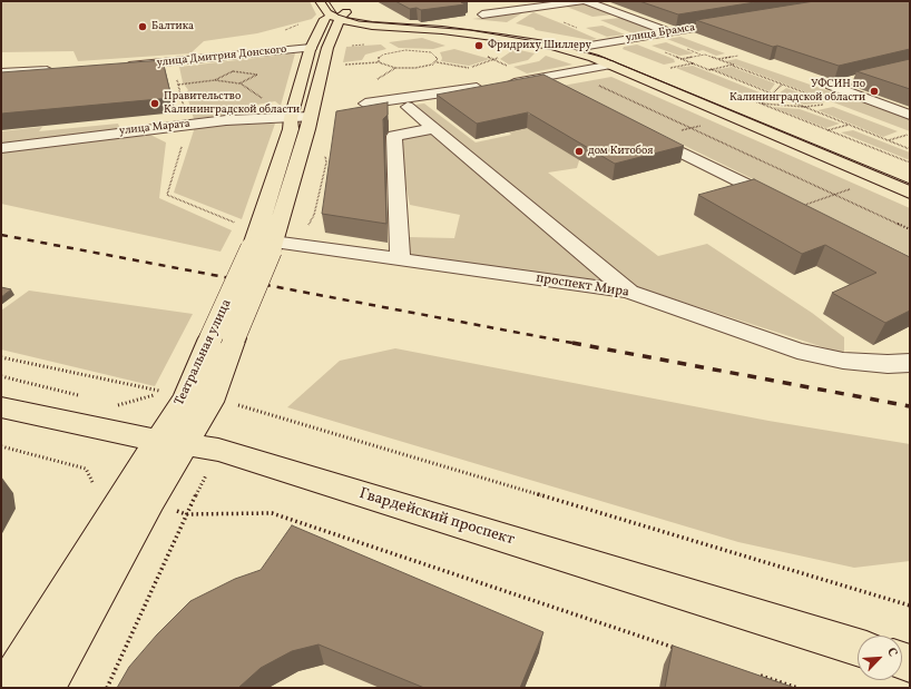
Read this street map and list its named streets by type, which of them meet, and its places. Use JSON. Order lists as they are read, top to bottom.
{
  "streets": {
    "main road": [
      "улица Брамса",
      "улица Дмитрия Донского",
      "Театральная улица",
      "Гвардейский проспект"
    ],
    "street": ["улица Марата", "проспект Мира"]
  },
  "crossings": [
    ["улица Дмитрия Донского", "Театральная улица"],
    ["улица Марата", "Театральная улица"],
    ["проспект Мира", "Театральная улица"],
    ["Театральная улица", "Гвардейский проспект"]
  ],
  "places": [
    "Балтика",
    "Фридриху Шиллеру",
    "УФСИН по Калининградской области",
    "Правительство Калининградской области",
    "дом Китобоя"
  ],
  "north": "top right"
}
